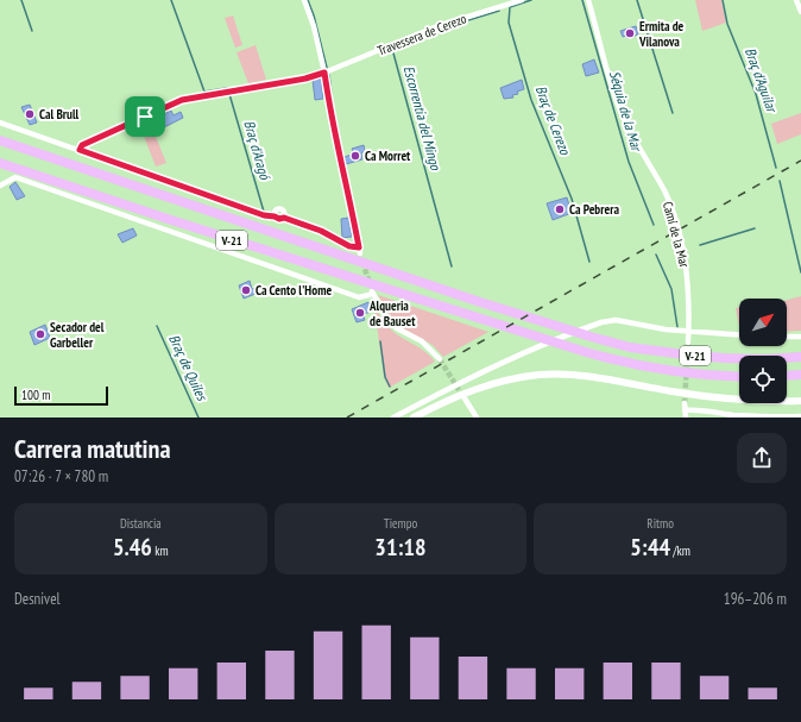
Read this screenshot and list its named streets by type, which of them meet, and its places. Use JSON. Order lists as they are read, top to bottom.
{
  "streets": {
    "highway": ["V-21"],
    "street": ["Travessera de Cerezo", "Camí de la Mar"]
  },
  "water": [
    "Braç d'Aguilar",
    "Séquia de la Mar",
    "Escorrentia del Mingo",
    "Braç de Cerezo",
    "Braç d'Aragó",
    "Braç de Quiles"
  ],
  "places": [
    "Ermita de Vilanova",
    "Cal Brull",
    "Ca Morret",
    "Ca Pebrera",
    "Ca Cento l'Home",
    "Alqueria de Bauset",
    "Secador del Garbeller"
  ],
  "scale_bar": "100 m",
  "north": "top right",
  "page": {
    "scale": "100 m",
    "heading": ["Carrera matutina", "07:26 · 7 × 780 m"],
    "stats": [
      ["Distancia", "5.46 km"],
      ["Tiempo", "31:18"],
      ["Ritmo", "5:44 /km"]
    ],
    "chart": ["Desnivel", "196–206 m"]
  }
}
